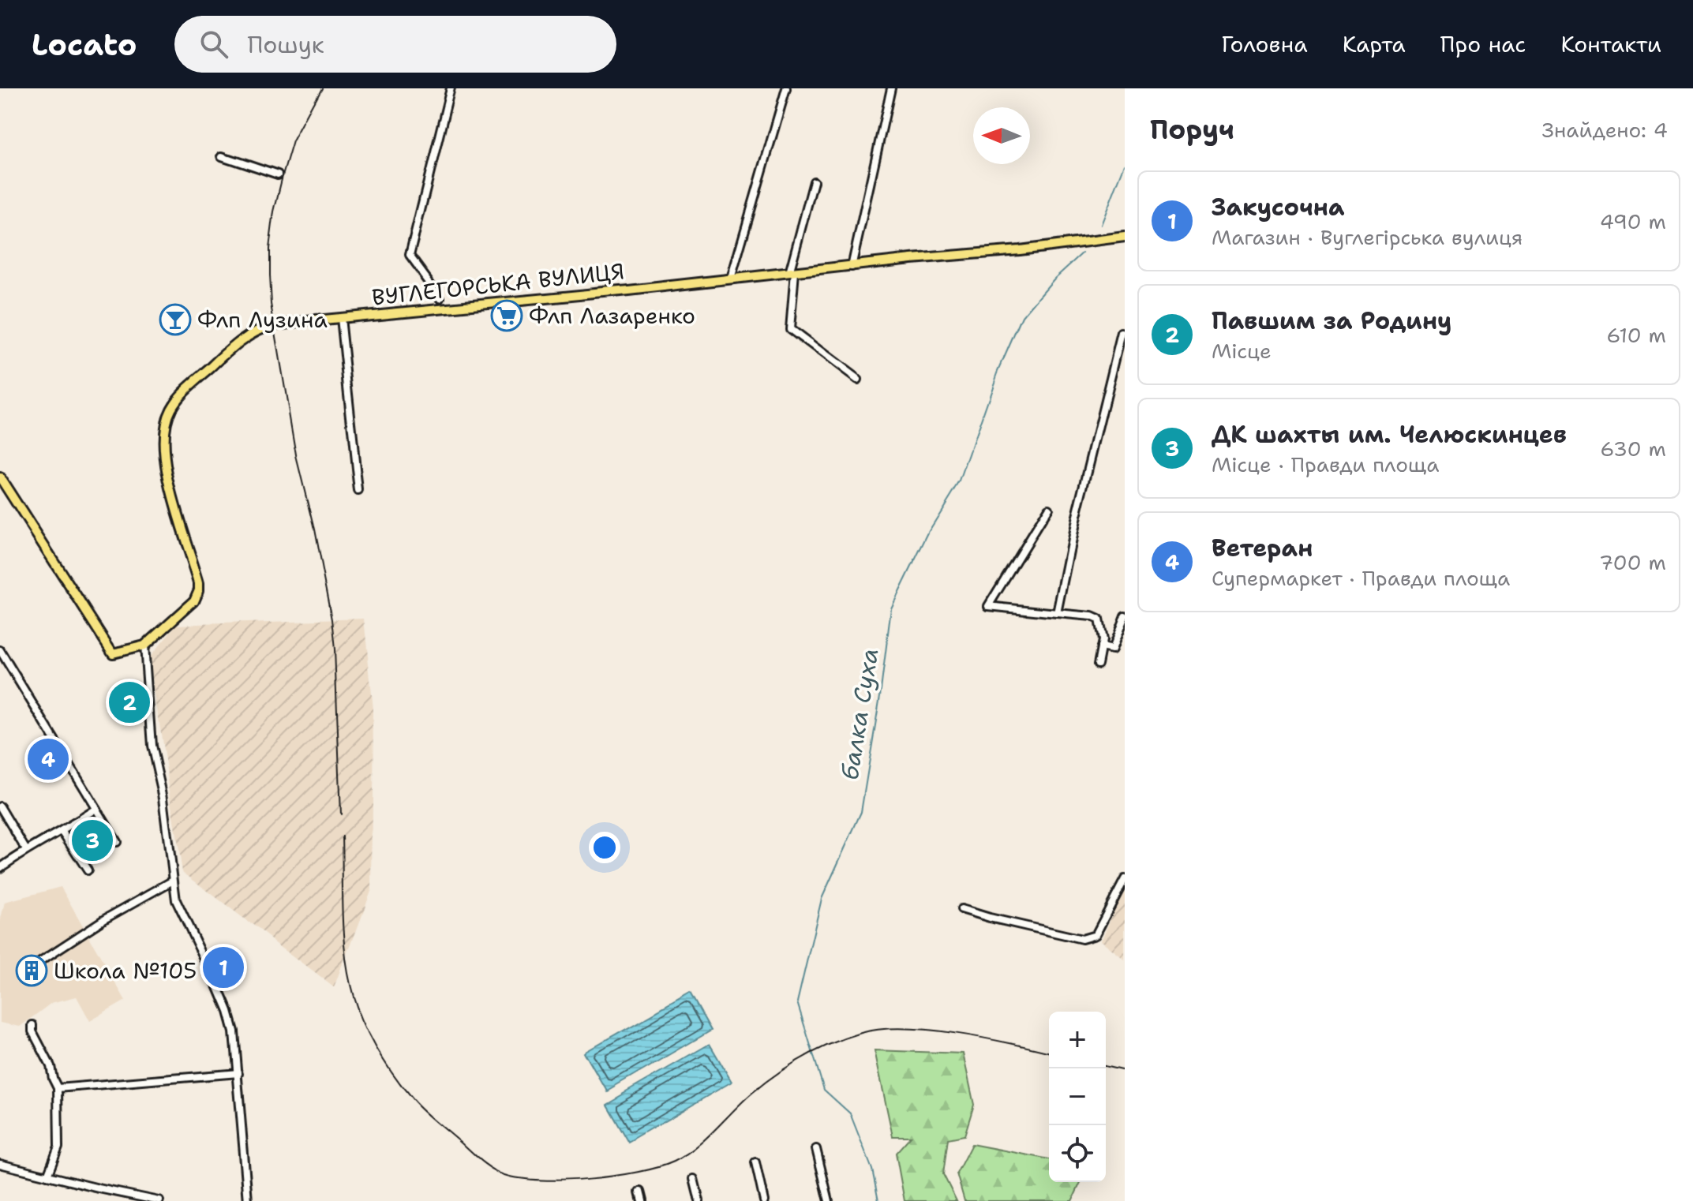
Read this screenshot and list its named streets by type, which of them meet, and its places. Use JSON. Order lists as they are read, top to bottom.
{
  "streets": {
    "main road": ["ВУГЛЕГОРСЬКА ВУЛИЦЯ"]
  },
  "water": ["балка Суха"],
  "places": {
    "supermarket": ["Флп Лазаренко"],
    "bar": ["Флп Лузина"],
    "building": ["Школа №105"]
  },
  "north": "left",
  "page": {
    "header": "Locato",
    "search": "Пошук",
    "nav": [
      "Головна",
      "Карта",
      "Про нас",
      "Контакти"
    ],
    "heading": ["Поруч", "Знайдено: 4"],
    "list": [
      {
        "mark": "1",
        "name": "Закусочна",
        "note": "Магазин · Вуглегірська вулиця",
        "value": "490 m"
      },
      {
        "mark": "2",
        "name": "Павшим за Родину",
        "note": "Місце",
        "value": "610 m"
      },
      {
        "mark": "3",
        "name": "ДК шахты им. Челюскинцев",
        "note": "Місце · Правди площа",
        "value": "630 m"
      },
      {
        "mark": "4",
        "name": "Ветеран",
        "note": "Супермаркет · Правди площа",
        "value": "700 m"
      }
    ],
    "pins": [
      "2",
      "4",
      "3",
      "1"
    ],
    "map_buttons": ["+", "−"]
  }
}
